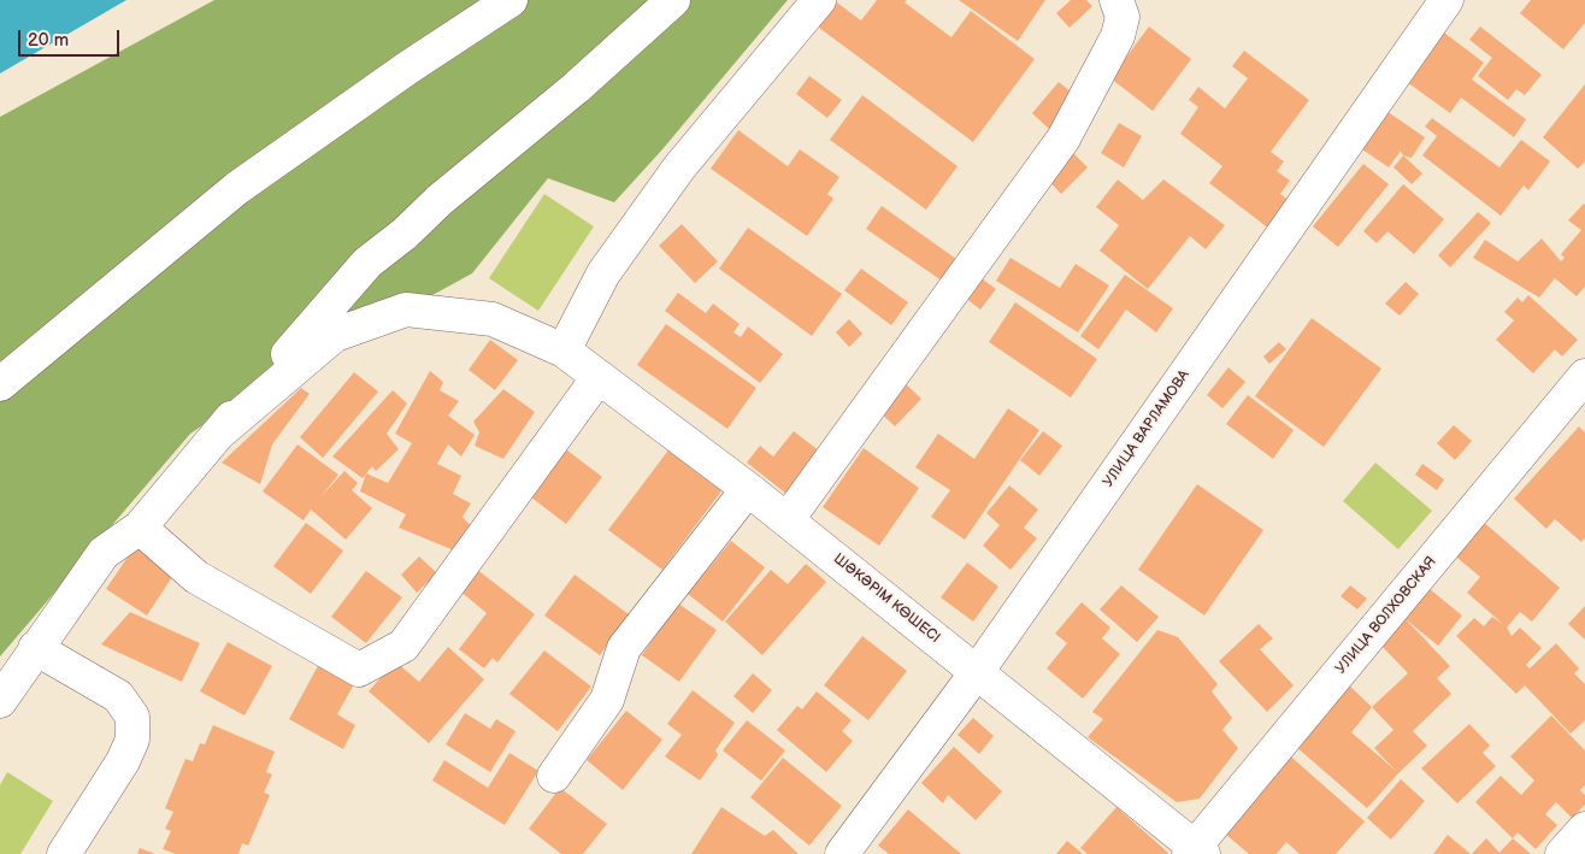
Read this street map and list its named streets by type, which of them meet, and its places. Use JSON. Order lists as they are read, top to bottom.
{
  "streets": {
    "street": ["УЛИЦА ВАРЛАМОВА", "ШӘКӘРІМ КӨШЕСІ", "УЛИЦА ВОЛХОВСКАЯ"]
  },
  "crossings": [
    ["УЛИЦА ВАРЛАМОВА", "ШӘКӘРІМ КӨШЕСІ"],
    ["ШӘКӘРІМ КӨШЕСІ", "УЛИЦА ВОЛХОВСКАЯ"]
  ],
  "scale_bar": "20 m"
}
